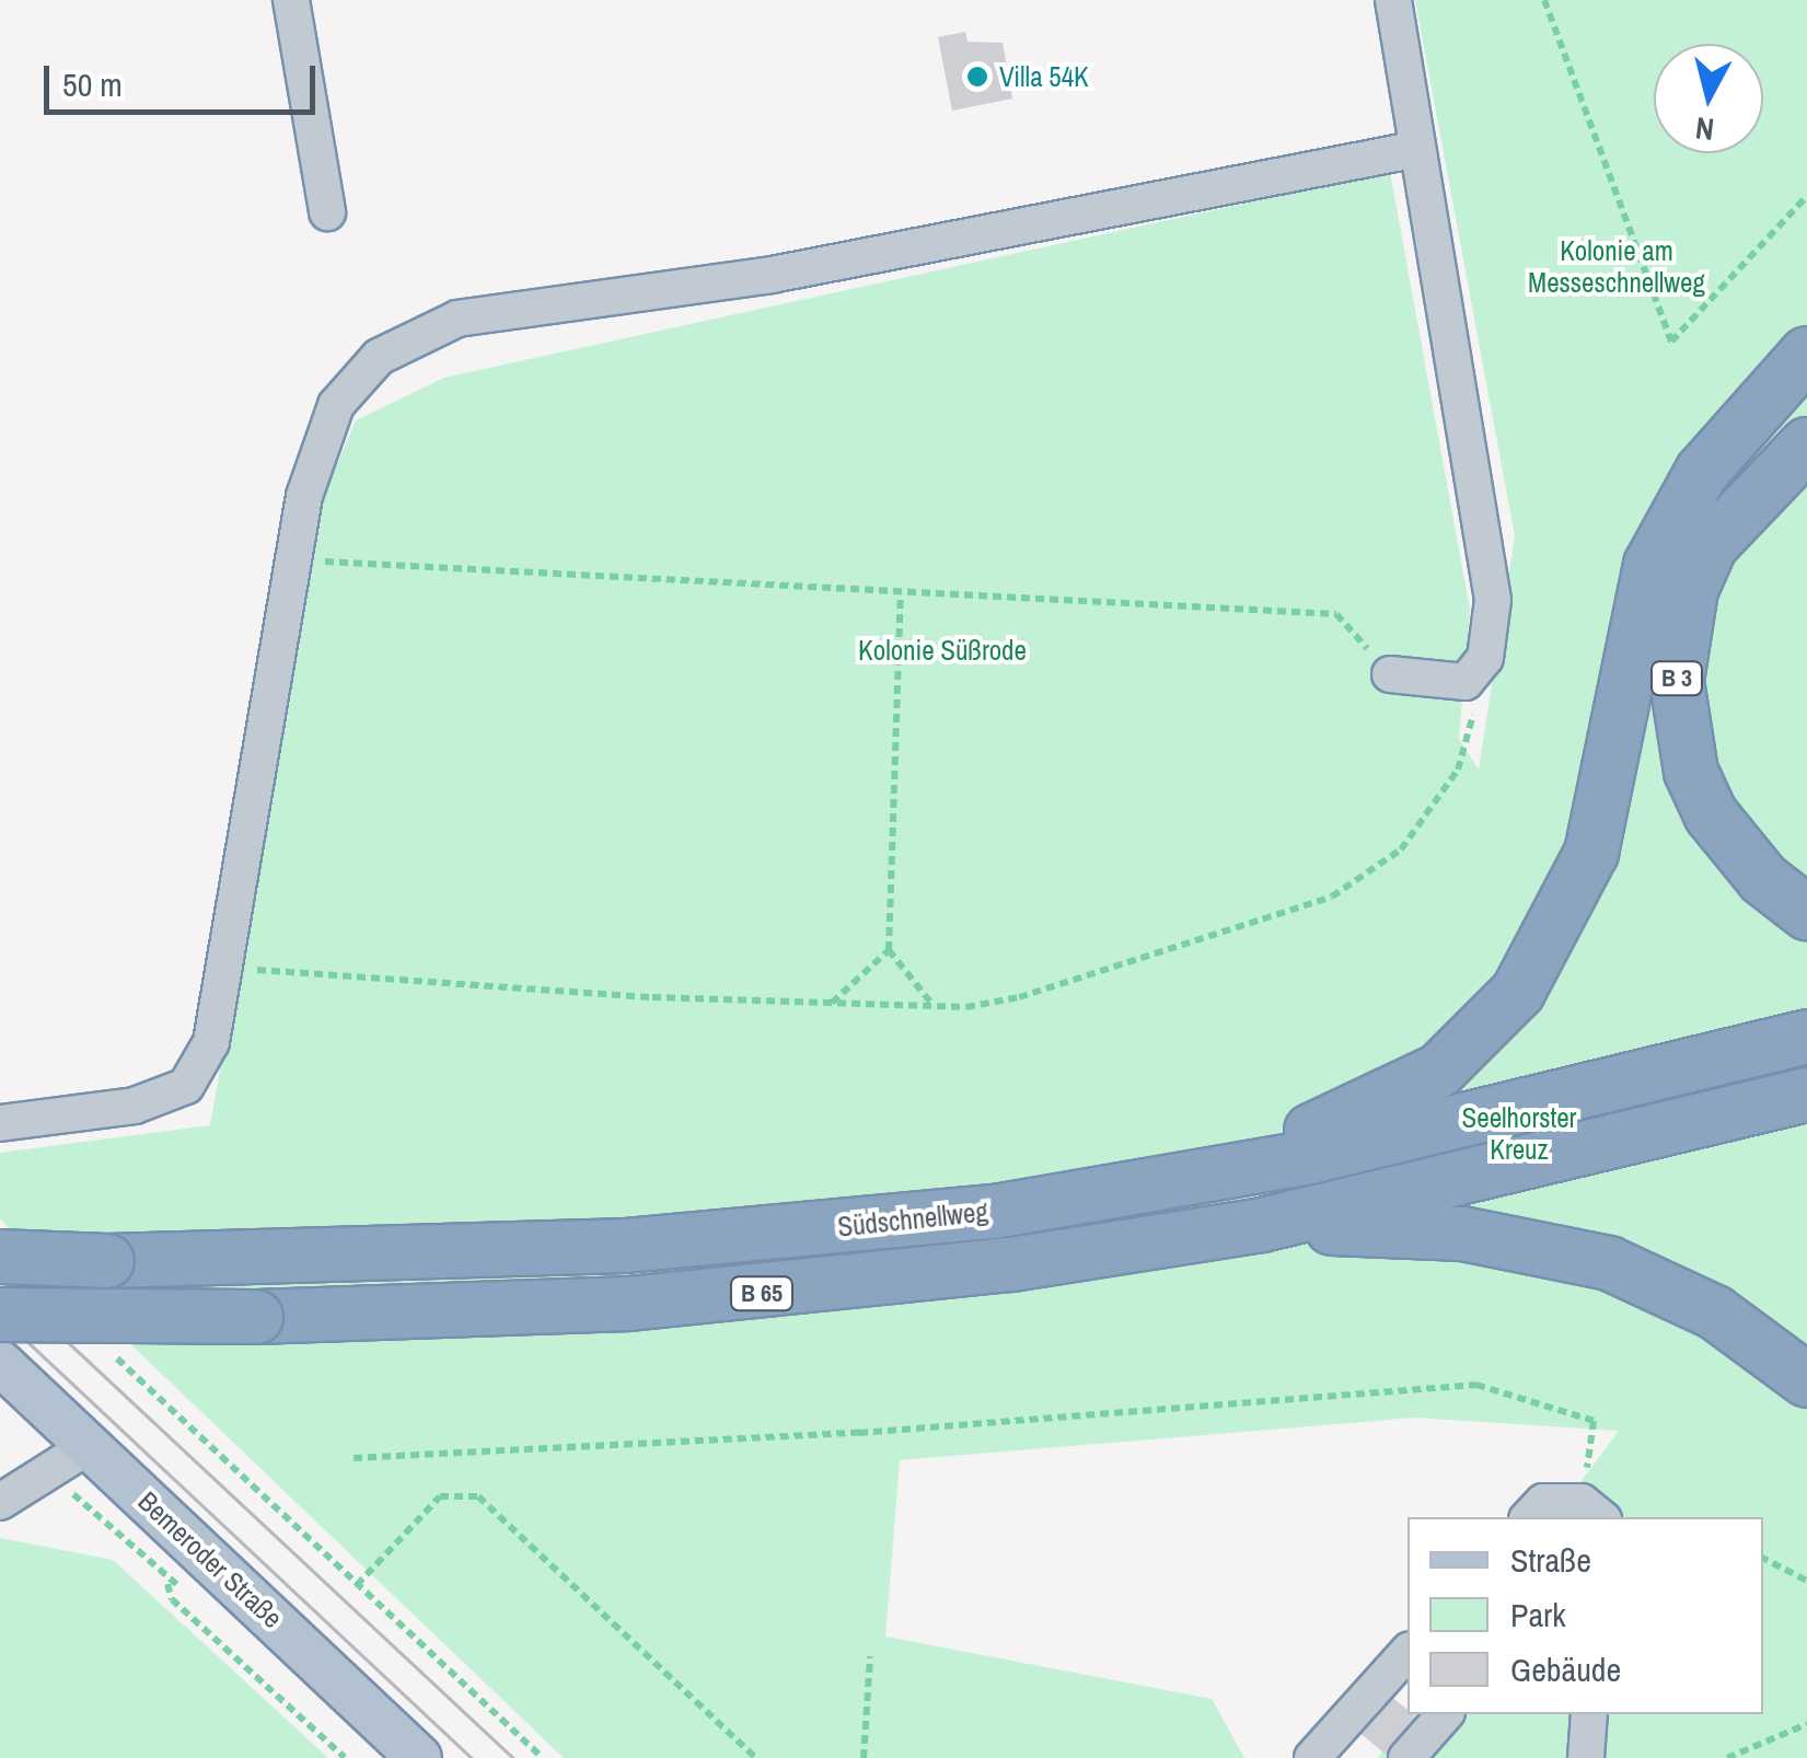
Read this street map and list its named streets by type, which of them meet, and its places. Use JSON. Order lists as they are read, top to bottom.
{
  "streets": {
    "highway": ["B 3", "Südschnellweg", "B 65"],
    "main road": ["Bemeroder Straße"]
  },
  "parks": ["Kolonie am Messeschnellweg", "Kolonie Süßrode", "Seelhorster Kreuz"],
  "places": ["Villa 54K"],
  "legend": ["Straße", "Park", "Gebäude"],
  "scale_bar": "50 m",
  "north": "bottom"
}
